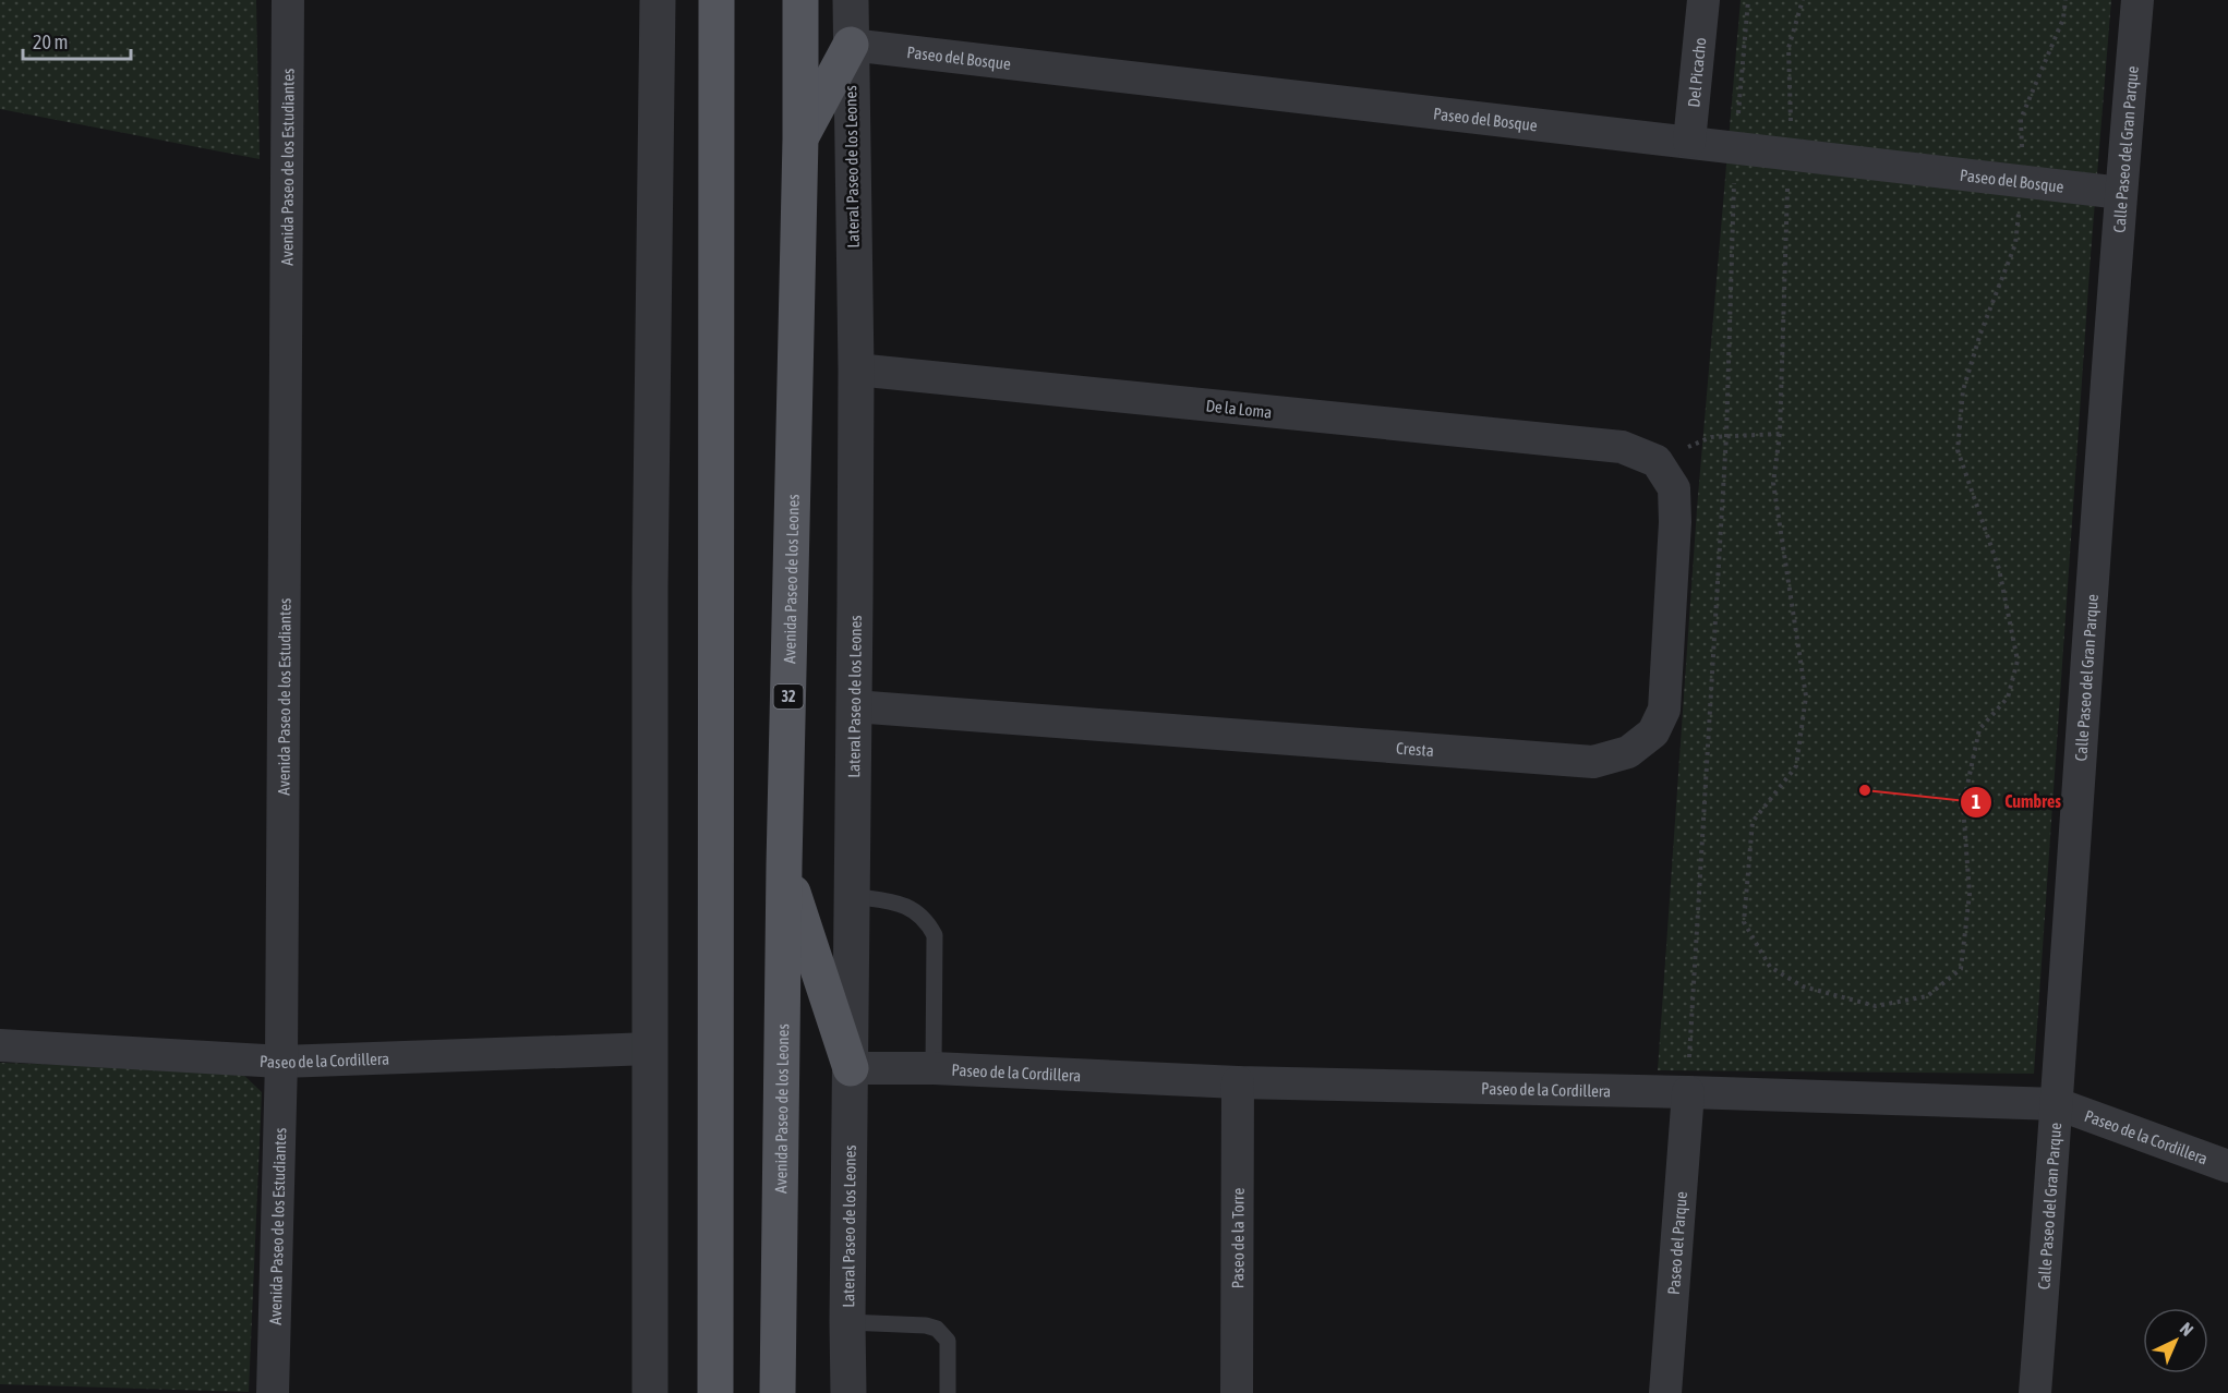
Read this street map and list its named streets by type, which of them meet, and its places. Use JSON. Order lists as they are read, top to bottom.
{
  "streets": {
    "main road": ["Avenida Paseo de los Leones", "32"],
    "street": [
      "Paseo del Bosque",
      "Del Picacho",
      "Calle Paseo del Gran Parque",
      "Avenida Paseo de los Estudiantes",
      "Lateral Paseo de los Leones",
      "De la Loma",
      "Cresta",
      "Paseo de la Cordillera",
      "Paseo de la Torre",
      "Paseo del Parque"
    ]
  },
  "crossings": [
    ["Paseo del Bosque", "Del Picacho"],
    ["Paseo del Bosque", "Calle Paseo del Gran Parque"],
    ["Paseo del Bosque", "Lateral Paseo de los Leones"],
    ["Calle Paseo del Gran Parque", "Paseo de la Cordillera"],
    ["Avenida Paseo de los Estudiantes", "Paseo de la Cordillera"],
    ["Lateral Paseo de los Leones", "De la Loma"],
    ["Lateral Paseo de los Leones", "Cresta"],
    ["Lateral Paseo de los Leones", "Paseo de la Cordillera"],
    ["De la Loma", "Cresta"],
    ["Paseo de la Cordillera", "Paseo de la Torre"],
    ["Paseo de la Cordillera", "Paseo del Parque"]
  ],
  "places": ["Cumbres"],
  "scale_bar": "20 m",
  "north": "top right"
}
